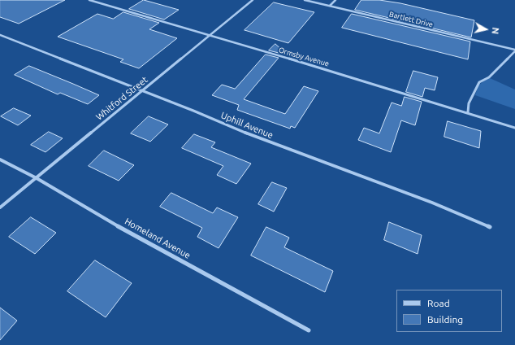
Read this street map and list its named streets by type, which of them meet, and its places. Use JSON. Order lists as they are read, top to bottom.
{
  "streets": {
    "street": [
      "Bartlett Drive",
      "Ormsby Avenue",
      "Whitford Street",
      "Uphill Avenue",
      "Homeland Avenue"
    ]
  },
  "crossings": [
    ["Ormsby Avenue", "Whitford Street"],
    ["Whitford Street", "Uphill Avenue"],
    ["Whitford Street", "Homeland Avenue"]
  ],
  "legend": ["Road", "Building"],
  "north": "right"
}
